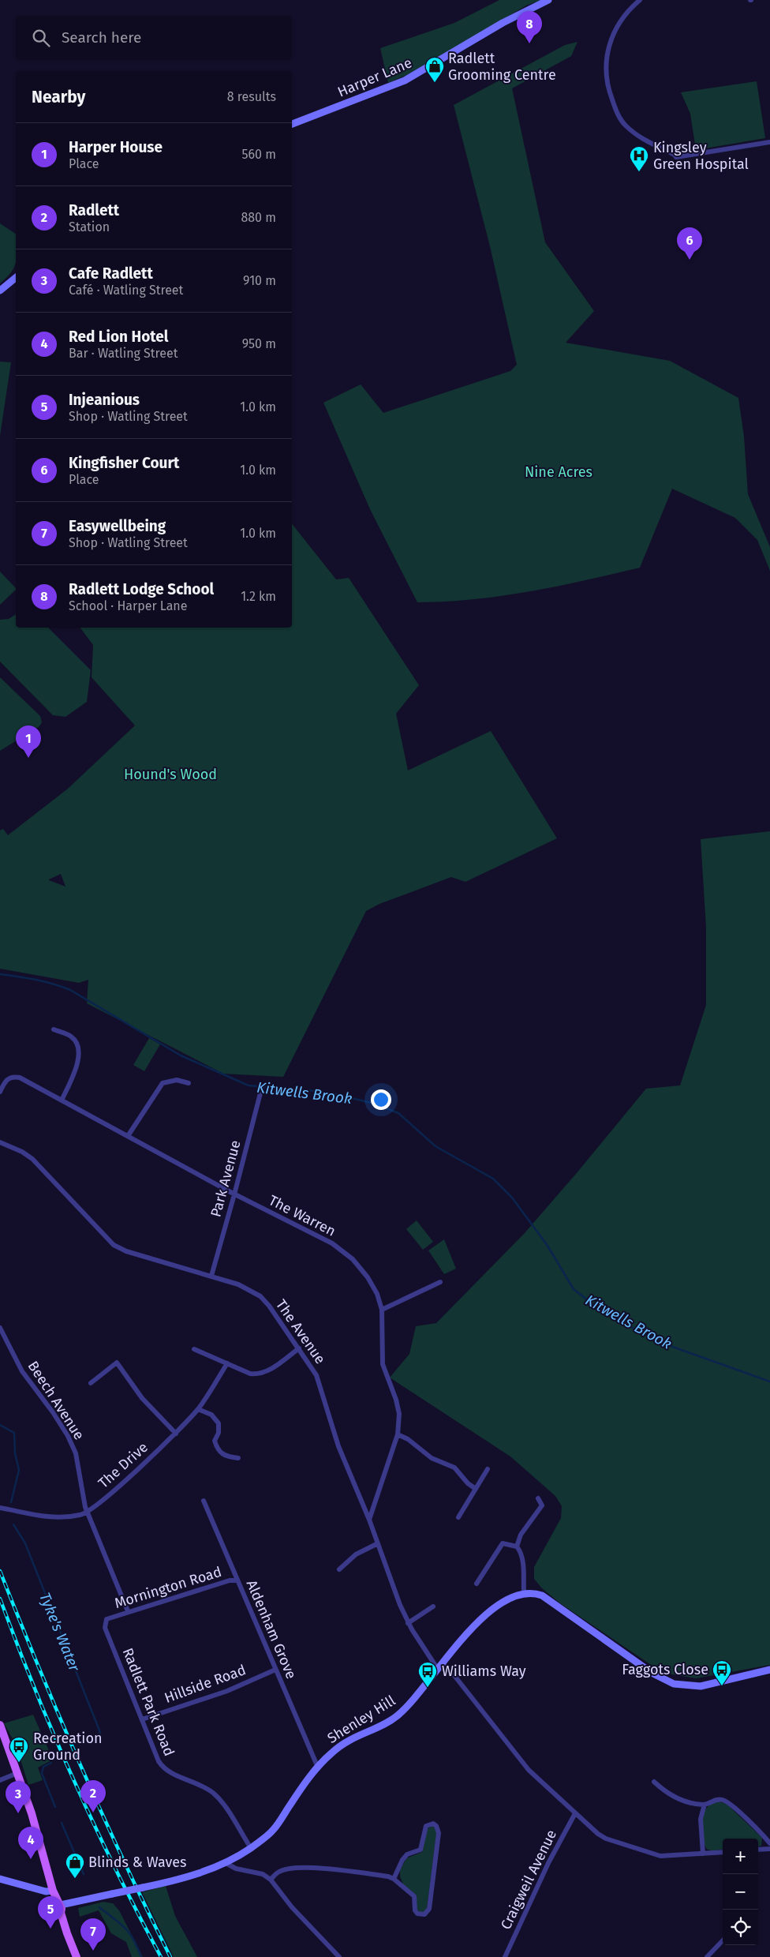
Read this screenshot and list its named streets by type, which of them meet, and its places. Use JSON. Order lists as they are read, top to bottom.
{
  "streets": {
    "street": [
      "Harper Lane",
      "Park Avenue",
      "The Warren",
      "The Avenue",
      "Beech Avenue",
      "The Drive",
      "Mornington Road",
      "Aldenham Grove",
      "Hillside Road",
      "Radlett Park Road",
      "Shenley Hill",
      "Craigweil Avenue"
    ]
  },
  "crossings": [
    ["Park Avenue", "The Warren"],
    ["Park Avenue", "The Avenue"],
    ["The Warren", "The Avenue"],
    ["The Avenue", "Shenley Hill"],
    ["Beech Avenue", "The Drive"],
    ["Beech Avenue", "Mornington Road"],
    ["Mornington Road", "Aldenham Grove"],
    ["Mornington Road", "Radlett Park Road"],
    ["Aldenham Grove", "Hillside Road"],
    ["Aldenham Grove", "Shenley Hill"],
    ["Hillside Road", "Radlett Park Road"],
    ["Radlett Park Road", "Shenley Hill"]
  ],
  "water": ["Kitwells Brook", "Tyke's Water"],
  "parks": ["Nine Acres", "Hound's Wood"],
  "places": {
    "shop": ["Radlett Grooming Centre", "Blinds & Waves"],
    "hospital": ["Kingsley Green Hospital"],
    "bus stop": ["Faggots Close", "Williams Way", "Recreation Ground"]
  },
  "page": {
    "pins": [
      "8",
      "6",
      "1",
      "2",
      "3",
      "4",
      "5",
      "7"
    ],
    "search": "Search here",
    "heading": ["Nearby", "8 results"],
    "list": [
      {
        "mark": "1",
        "name": "Harper House",
        "note": "Place",
        "value": "560 m"
      },
      {
        "mark": "2",
        "name": "Radlett",
        "note": "Station",
        "value": "880 m"
      },
      {
        "mark": "3",
        "name": "Cafe Radlett",
        "note": "Café · Watling Street",
        "value": "910 m"
      },
      {
        "mark": "4",
        "name": "Red Lion Hotel",
        "note": "Bar · Watling Street",
        "value": "950 m"
      },
      {
        "mark": "5",
        "name": "Injeanious",
        "note": "Shop · Watling Street",
        "value": "1.0 km"
      },
      {
        "mark": "6",
        "name": "Kingfisher Court",
        "note": "Place",
        "value": "1.0 km"
      },
      {
        "mark": "7",
        "name": "Easywellbeing",
        "note": "Shop · Watling Street",
        "value": "1.0 km"
      },
      {
        "mark": "8",
        "name": "Radlett Lodge School",
        "note": "School · Harper Lane",
        "value": "1.2 km"
      }
    ],
    "map_buttons": ["+", "−"]
  }
}
